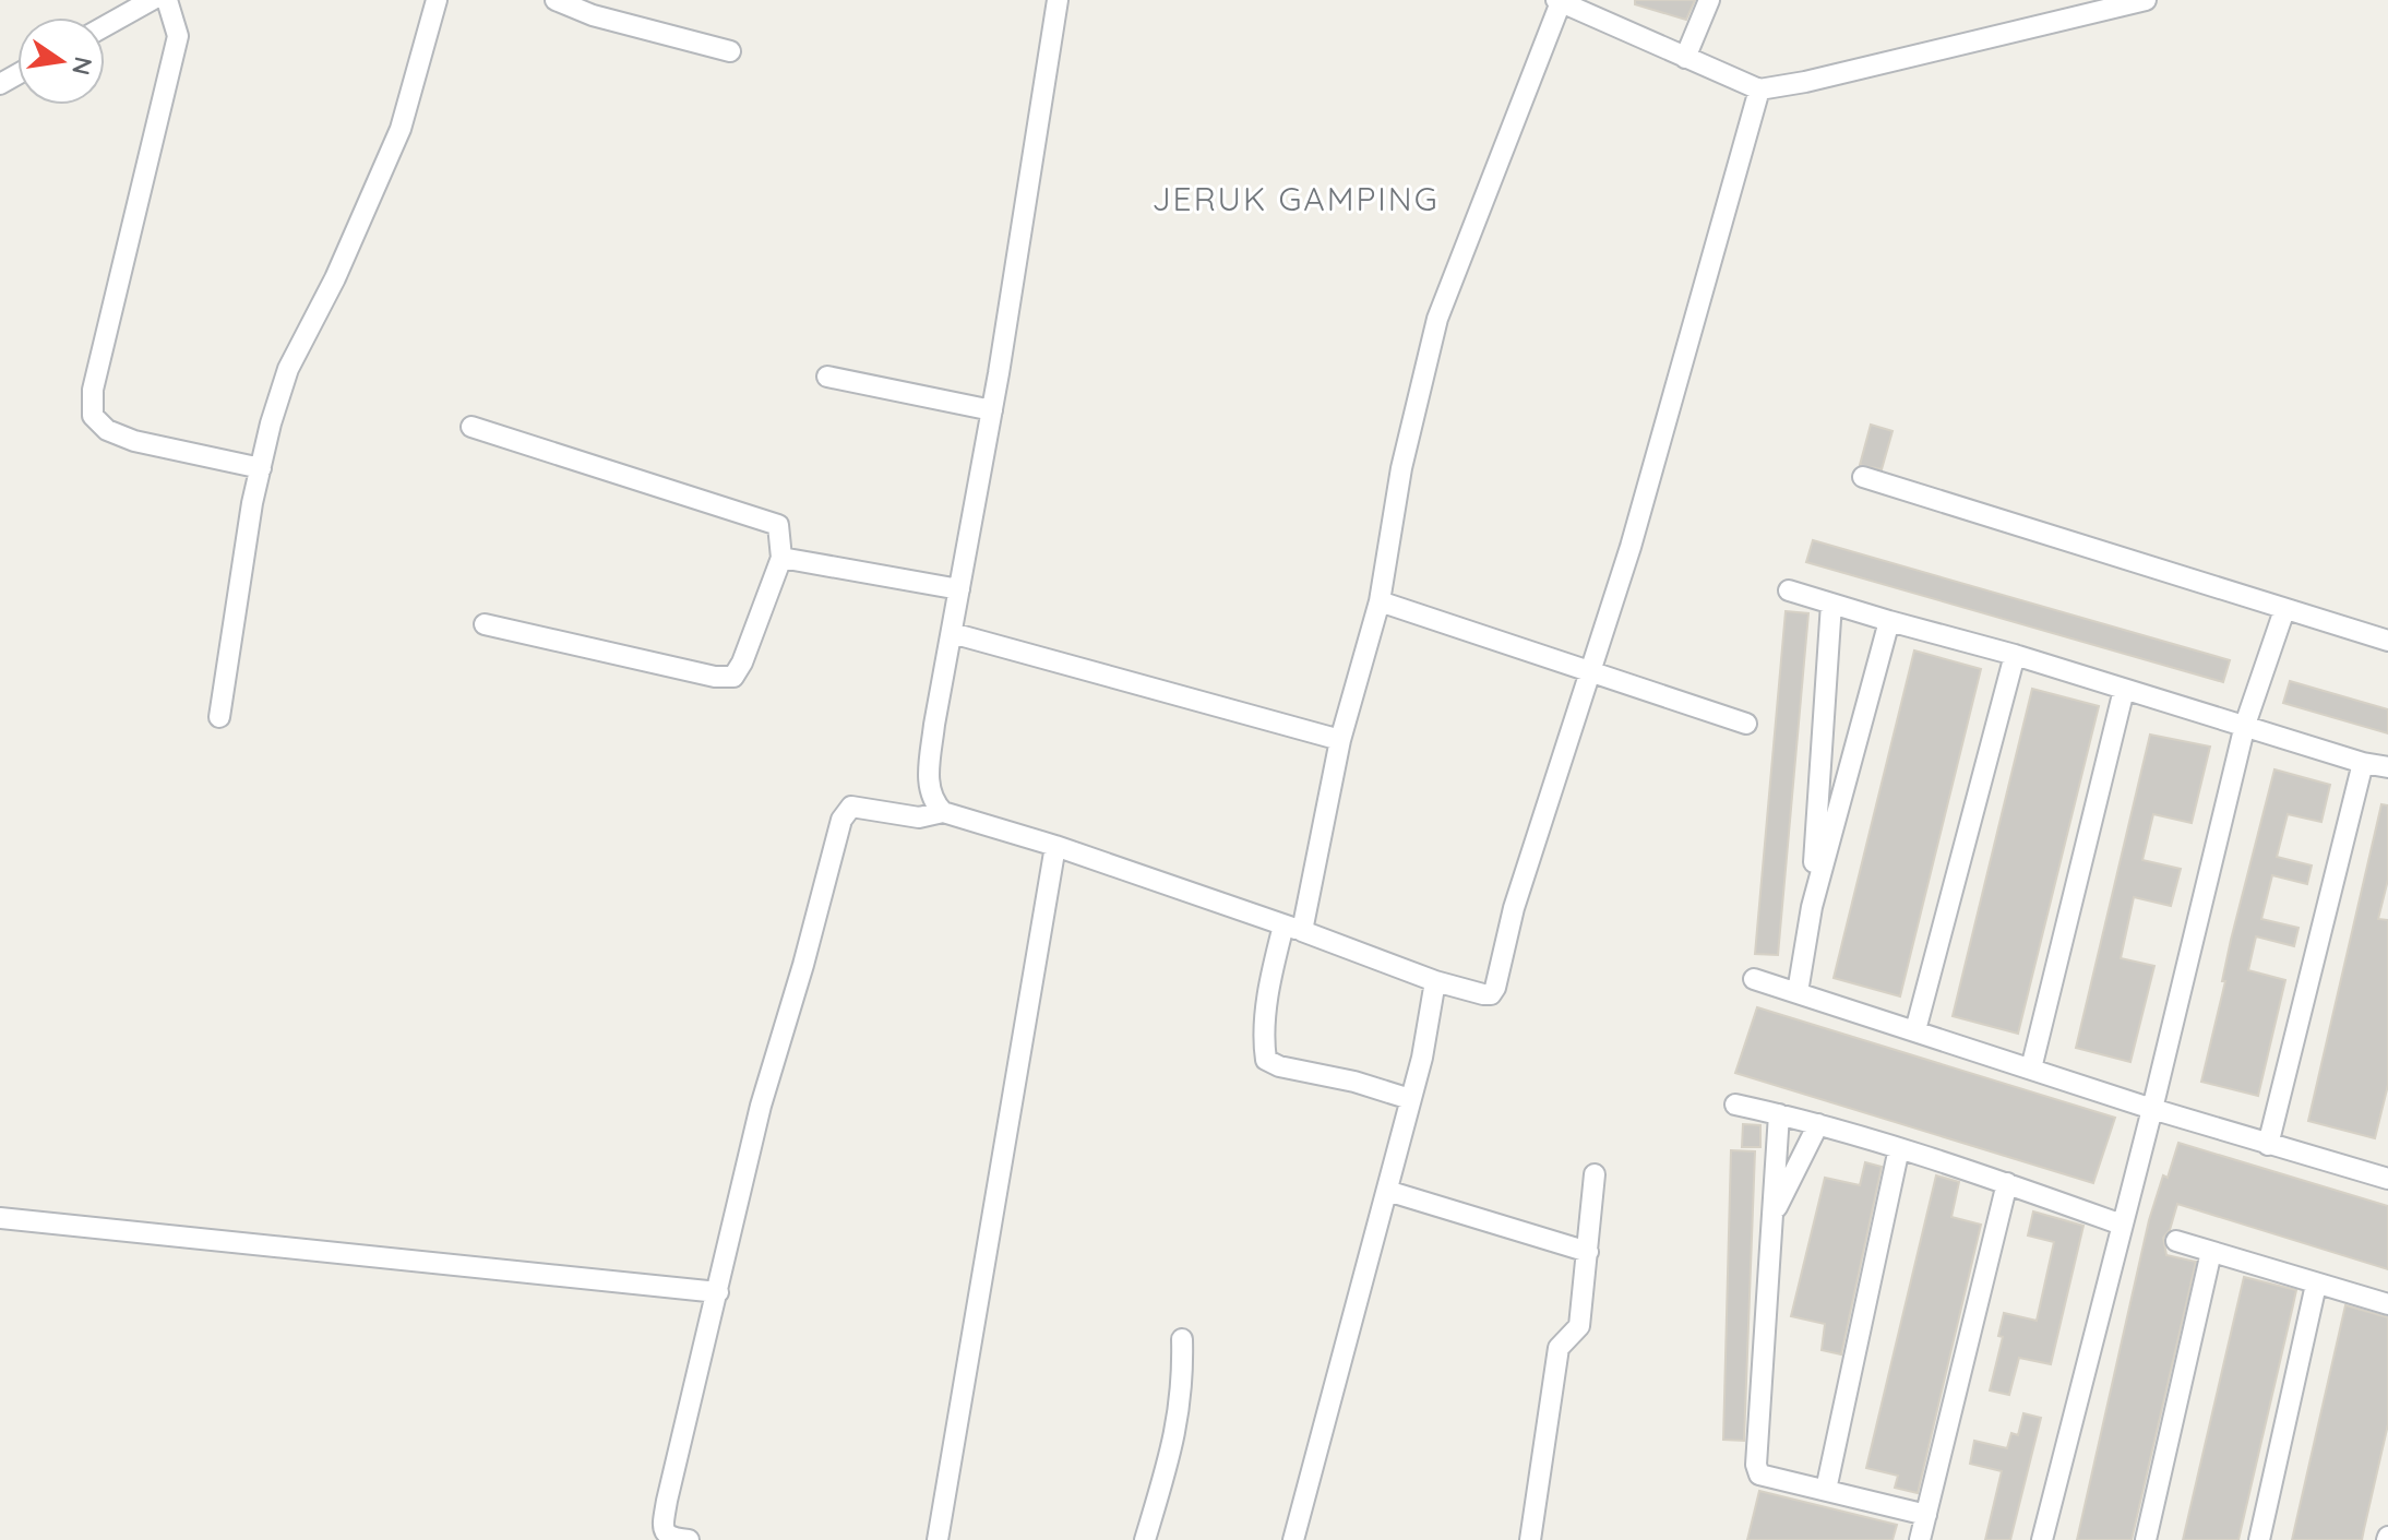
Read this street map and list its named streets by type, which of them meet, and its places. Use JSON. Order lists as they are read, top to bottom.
{
  "districts": ["JERUK GAMPING"],
  "north": "right"
}
